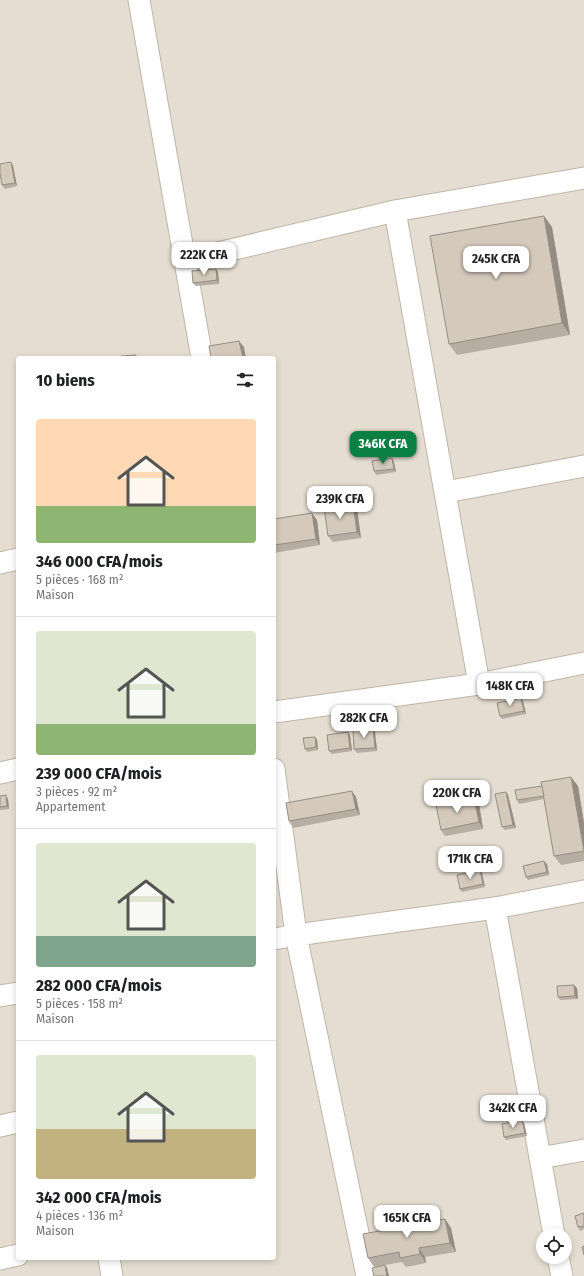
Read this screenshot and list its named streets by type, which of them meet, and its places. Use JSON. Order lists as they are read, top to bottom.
{
  "page": {
    "price": [
      "222K CFA",
      "245K CFA",
      "346K CFA",
      "239K CFA",
      "148K CFA",
      "282K CFA",
      "220K CFA",
      "171K CFA",
      "342K CFA",
      "165K CFA"
    ],
    "heading": "10 biens",
    "list": [
      {
        "name": "346 000 CFA/mois",
        "note": "5 pièces · 168 m² · Maison"
      },
      {
        "name": "239 000 CFA/mois",
        "note": "3 pièces · 92 m² · Appartement"
      },
      {
        "name": "282 000 CFA/mois",
        "note": "5 pièces · 158 m² · Maison"
      },
      {
        "name": "342 000 CFA/mois",
        "note": "4 pièces · 136 m² · Maison"
      }
    ]
  }
}
